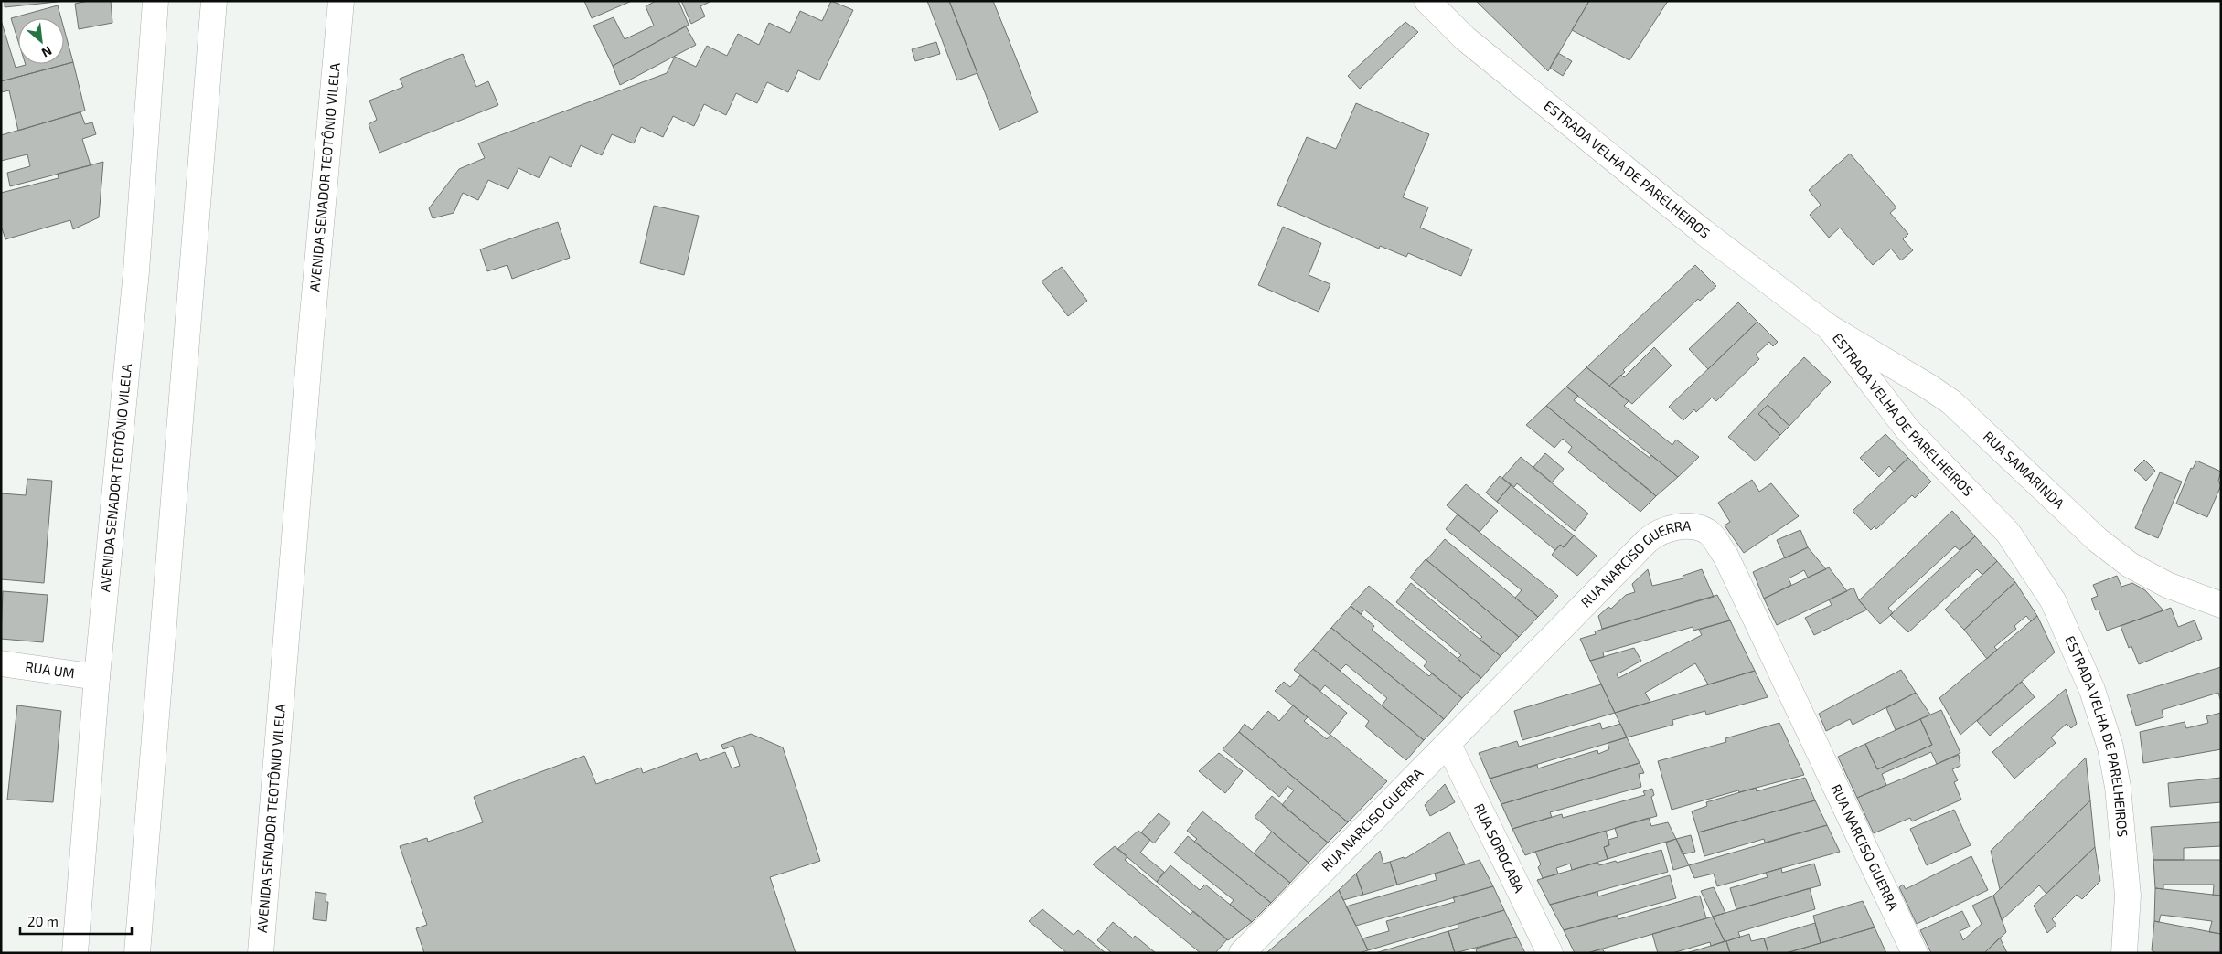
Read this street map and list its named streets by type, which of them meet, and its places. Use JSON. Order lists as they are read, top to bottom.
{
  "streets": {
    "street": [
      "ESTRADA VELHA DE PARELHEIROS",
      "AVENIDA SENADOR TEOTÔNIO VILELA",
      "RUA SAMARINDA",
      "RUA NARCISO GUERRA",
      "RUA UM",
      "RUA SOROCABA"
    ]
  },
  "crossings": [
    ["ESTRADA VELHA DE PARELHEIROS", "RUA SAMARINDA"],
    ["AVENIDA SENADOR TEOTÔNIO VILELA", "RUA UM"],
    ["RUA NARCISO GUERRA", "RUA SOROCABA"]
  ],
  "scale_bar": "20 m",
  "north": "bottom right"
}
